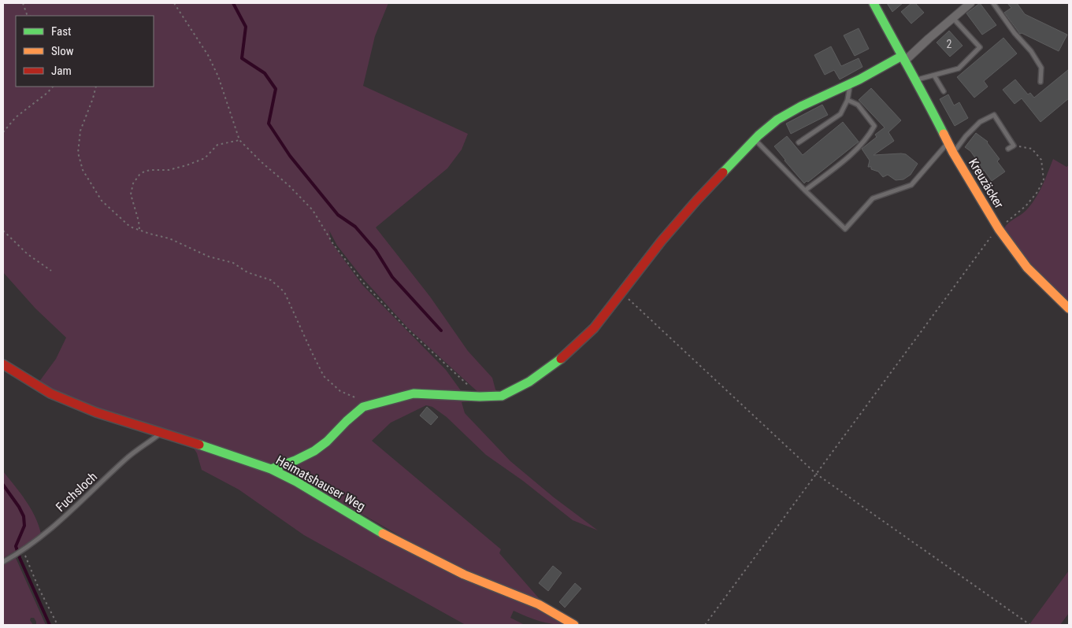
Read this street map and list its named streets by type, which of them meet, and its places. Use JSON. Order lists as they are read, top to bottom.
{
  "streets": {
    "street": ["Kreuzäcker", "Heimatshauser Weg"],
    "lane": ["Fuchsloch"]
  },
  "crossings": [
    ["Heimatshauser Weg", "Fuchsloch"]
  ],
  "house_numbers": ["2"],
  "legend": ["Fast", "Slow", "Jam"]
}
